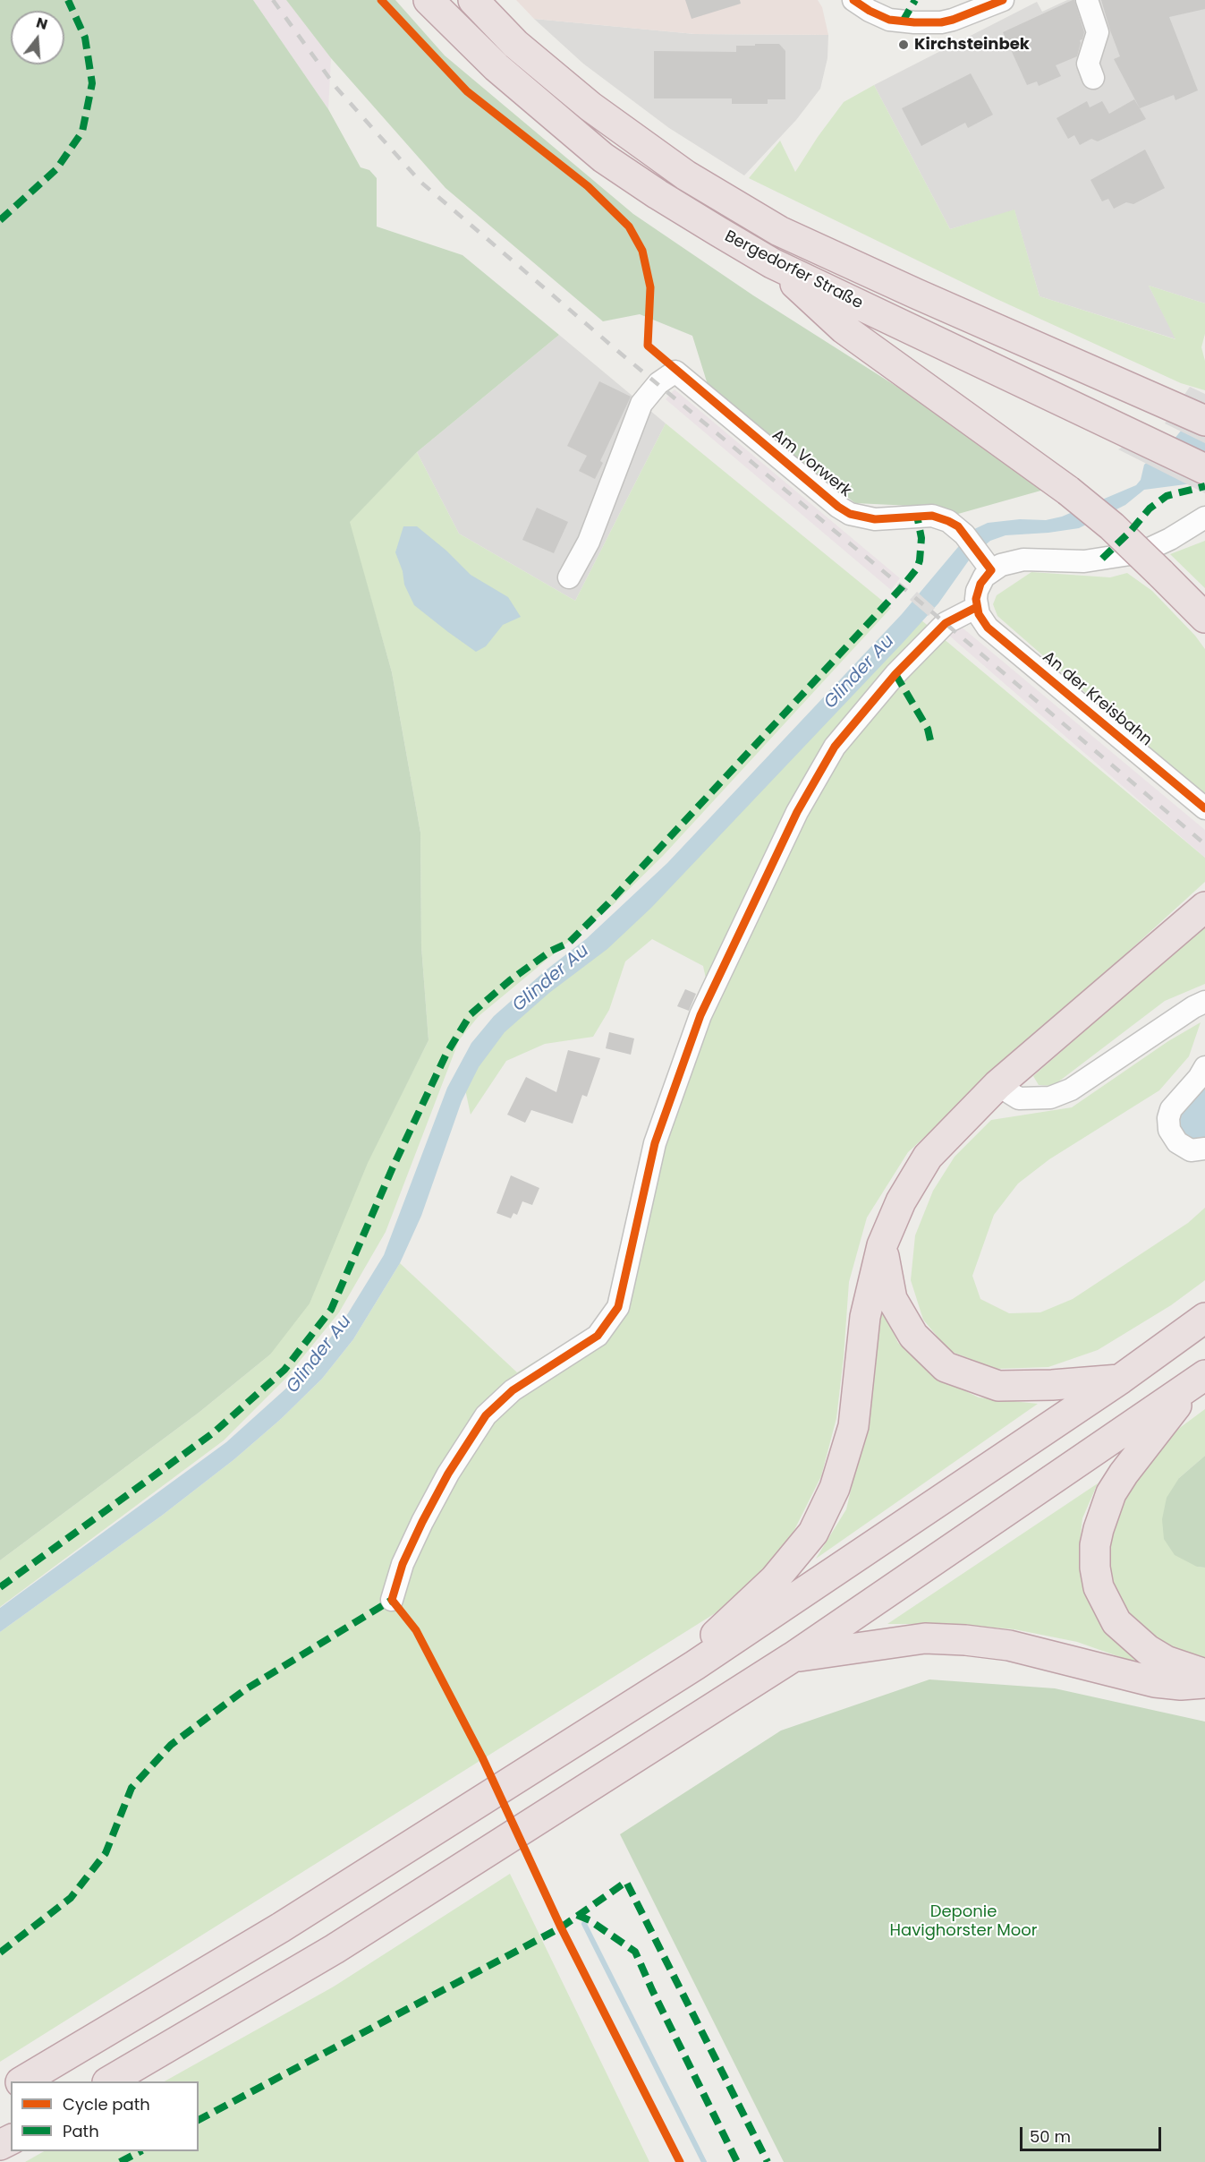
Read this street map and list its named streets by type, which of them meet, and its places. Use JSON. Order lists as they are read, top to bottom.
{
  "streets": {
    "highway": ["Bergedorfer Straße"],
    "street": ["Am Vorwerk", "An der Kreisbahn"]
  },
  "water": ["Glinder Au"],
  "parks": ["Deponie Havighorster Moor"],
  "places": ["Kirchsteinbek"],
  "legend": ["Cycle path", "Path"],
  "scale_bar": "50 m",
  "north": "top"
}
